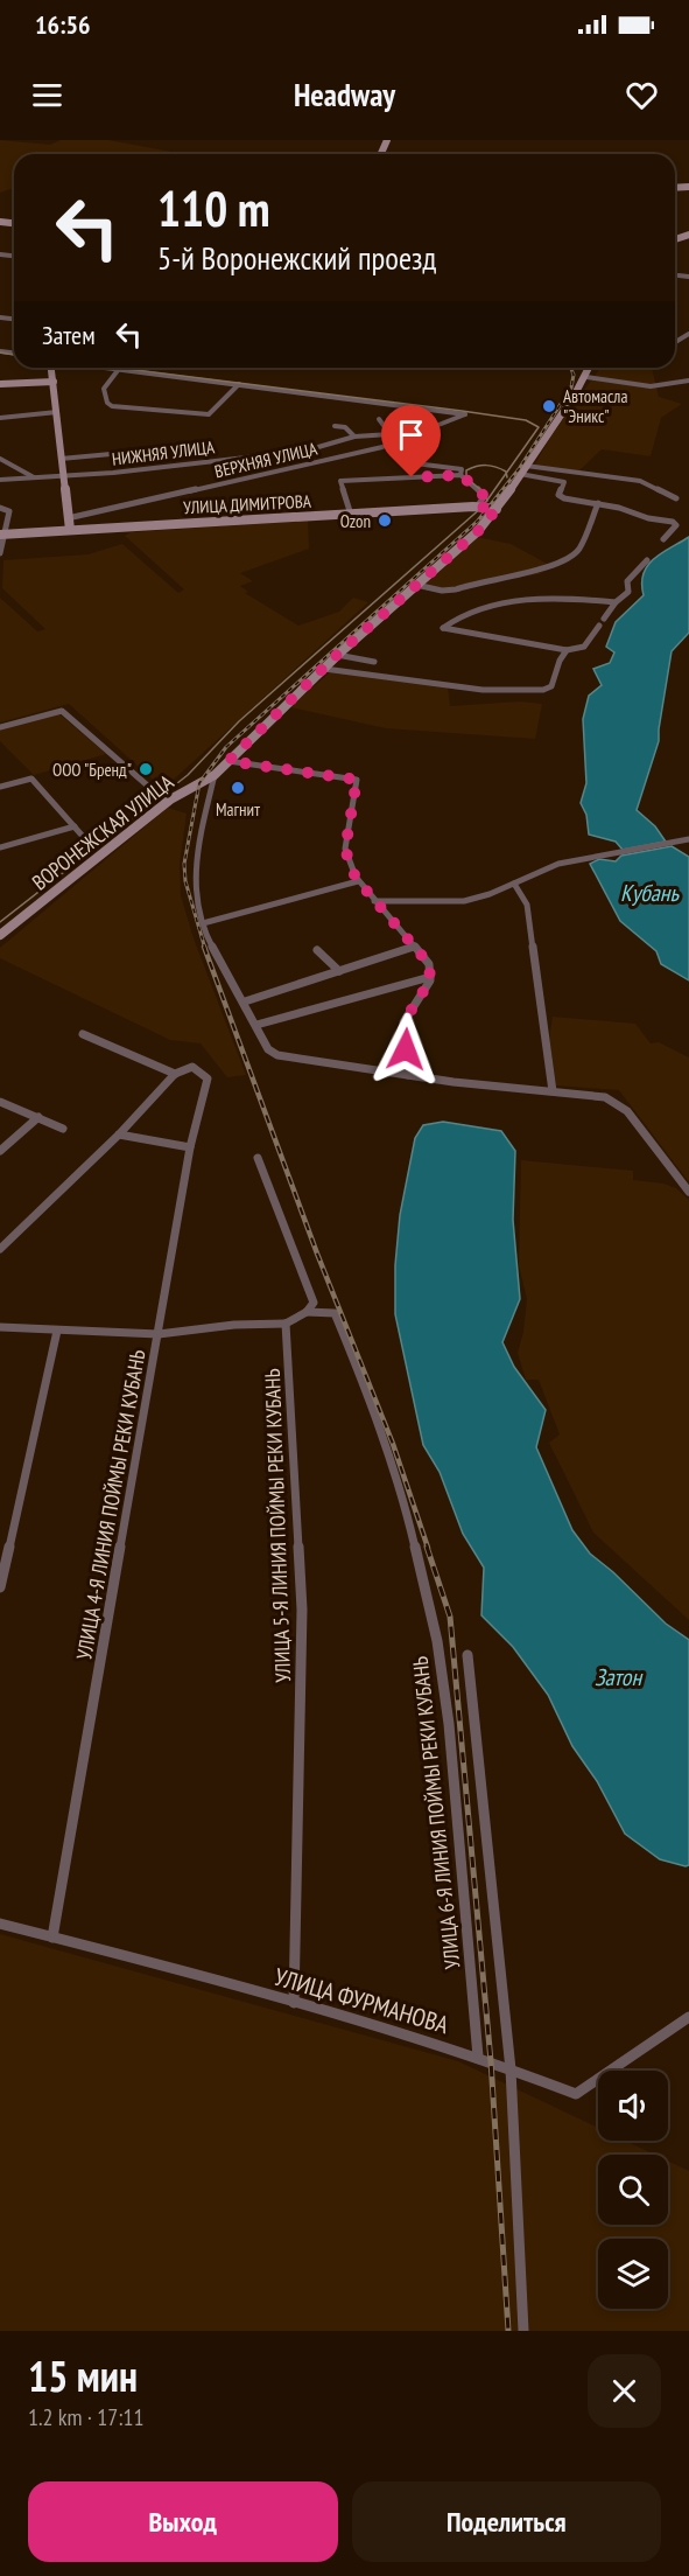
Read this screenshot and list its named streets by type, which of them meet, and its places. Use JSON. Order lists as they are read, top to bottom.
{
  "streets": {
    "street": [
      "НИЖНЯЯ УЛИЦА",
      "ВЕРХНЯЯ УЛИЦА",
      "УЛИЦА ДИМИТРОВА",
      "ВОРОНЕЖСКАЯ УЛИЦА",
      "УЛИЦА 4-Я ЛИНИЯ ПОЙМЫ РЕКИ КУБАНЬ",
      "УЛИЦА 5-Я ЛИНИЯ ПОЙМЫ РЕКИ КУБАНЬ",
      "УЛИЦА 6-Я ЛИНИЯ ПОЙМЫ РЕКИ КУБАНЬ",
      "УЛИЦА ФУРМАНОВА"
    ]
  },
  "crossings": [
    ["УЛИЦА ДИМИТРОВА", "ВОРОНЕЖСКАЯ УЛИЦА"],
    ["УЛИЦА 4-Я ЛИНИЯ ПОЙМЫ РЕКИ КУБАНЬ", "УЛИЦА ФУРМАНОВА"],
    ["УЛИЦА 5-Я ЛИНИЯ ПОЙМЫ РЕКИ КУБАНЬ", "УЛИЦА ФУРМАНОВА"],
    ["УЛИЦА 6-Я ЛИНИЯ ПОЙМЫ РЕКИ КУБАНЬ", "УЛИЦА ФУРМАНОВА"]
  ],
  "water": ["Кубань", "Затон"],
  "places": [
    "Автомасла \"Эникс\"",
    "Ozon",
    "ООО \"Бренд\"",
    "Магнит"
  ],
  "page": {
    "status": "16:56",
    "header": "Headway",
    "turn": ["110 m", "5-й Воронежский проезд"],
    "then": "Затем",
    "heading": ["15 мин", "1.2 km · 17:11"],
    "buttons": ["Выход", "Поделиться"]
  }
}
